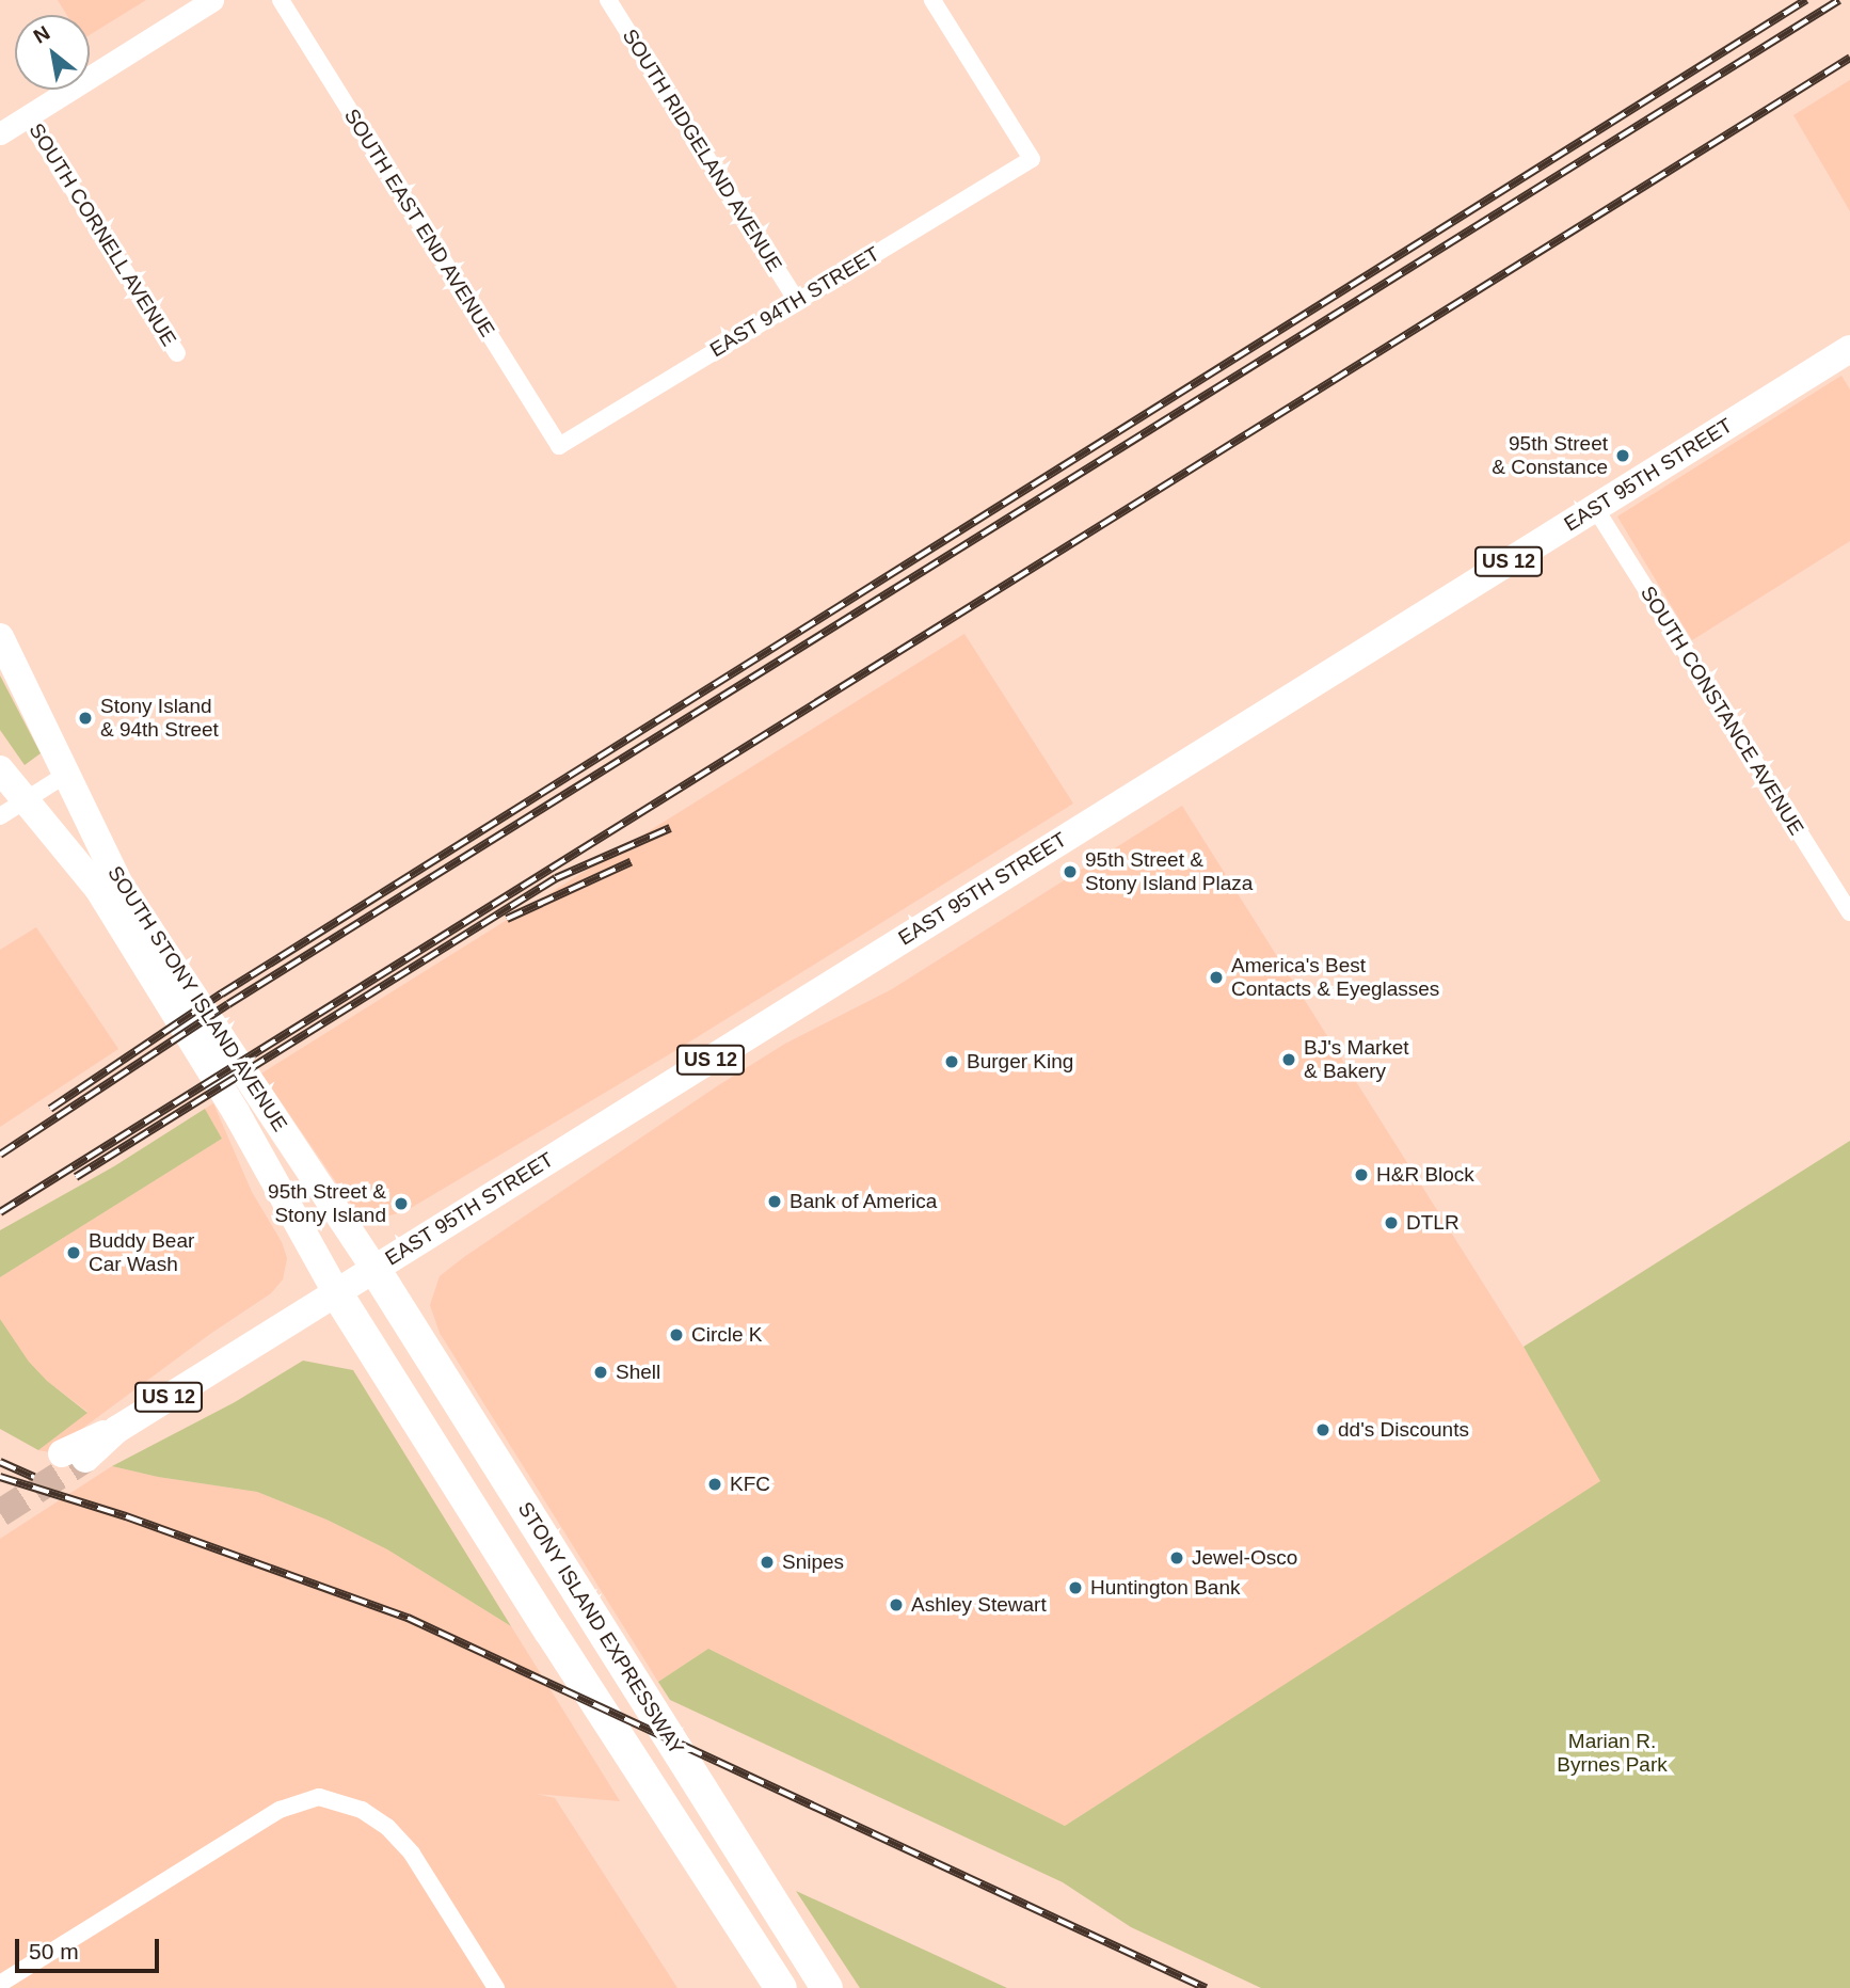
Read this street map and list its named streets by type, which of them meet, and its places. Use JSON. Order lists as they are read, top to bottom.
{
  "streets": {
    "highway": ["STONY ISLAND EXPRESSWAY"],
    "main road": ["EAST 95TH STREET", "US 12", "SOUTH STONY ISLAND AVENUE"],
    "street": [
      "SOUTH RIDGELAND AVENUE",
      "SOUTH EAST END AVENUE",
      "SOUTH CORNELL AVENUE",
      "EAST 94TH STREET",
      "SOUTH CONSTANCE AVENUE"
    ]
  },
  "crossings": [
    ["SOUTH RIDGELAND AVENUE", "EAST 94TH STREET"],
    ["SOUTH EAST END AVENUE", "EAST 94TH STREET"],
    ["EAST 95TH STREET", "SOUTH CONSTANCE AVENUE"],
    ["EAST 95TH STREET", "SOUTH STONY ISLAND AVENUE"],
    ["EAST 95TH STREET", "STONY ISLAND EXPRESSWAY"],
    ["SOUTH STONY ISLAND AVENUE", "STONY ISLAND EXPRESSWAY"]
  ],
  "parks": ["Marian R. Byrnes Park"],
  "places": [
    "95th Street & Constance",
    "Stony Island & 94th Street",
    "95th Street & Stony Island Plaza",
    "America's Best Contacts & Eyeglasses",
    "BJ's Market & Bakery",
    "Burger King",
    "H&R Block",
    "Bank of America",
    "95th Street & Stony Island",
    "DTLR",
    "Buddy Bear Car Wash",
    "Circle K",
    "Shell",
    "dd's Discounts",
    "KFC",
    "Jewel-Osco",
    "Snipes",
    "Huntington Bank",
    "Ashley Stewart"
  ],
  "scale_bar": "50 m",
  "north": "top left"
}
